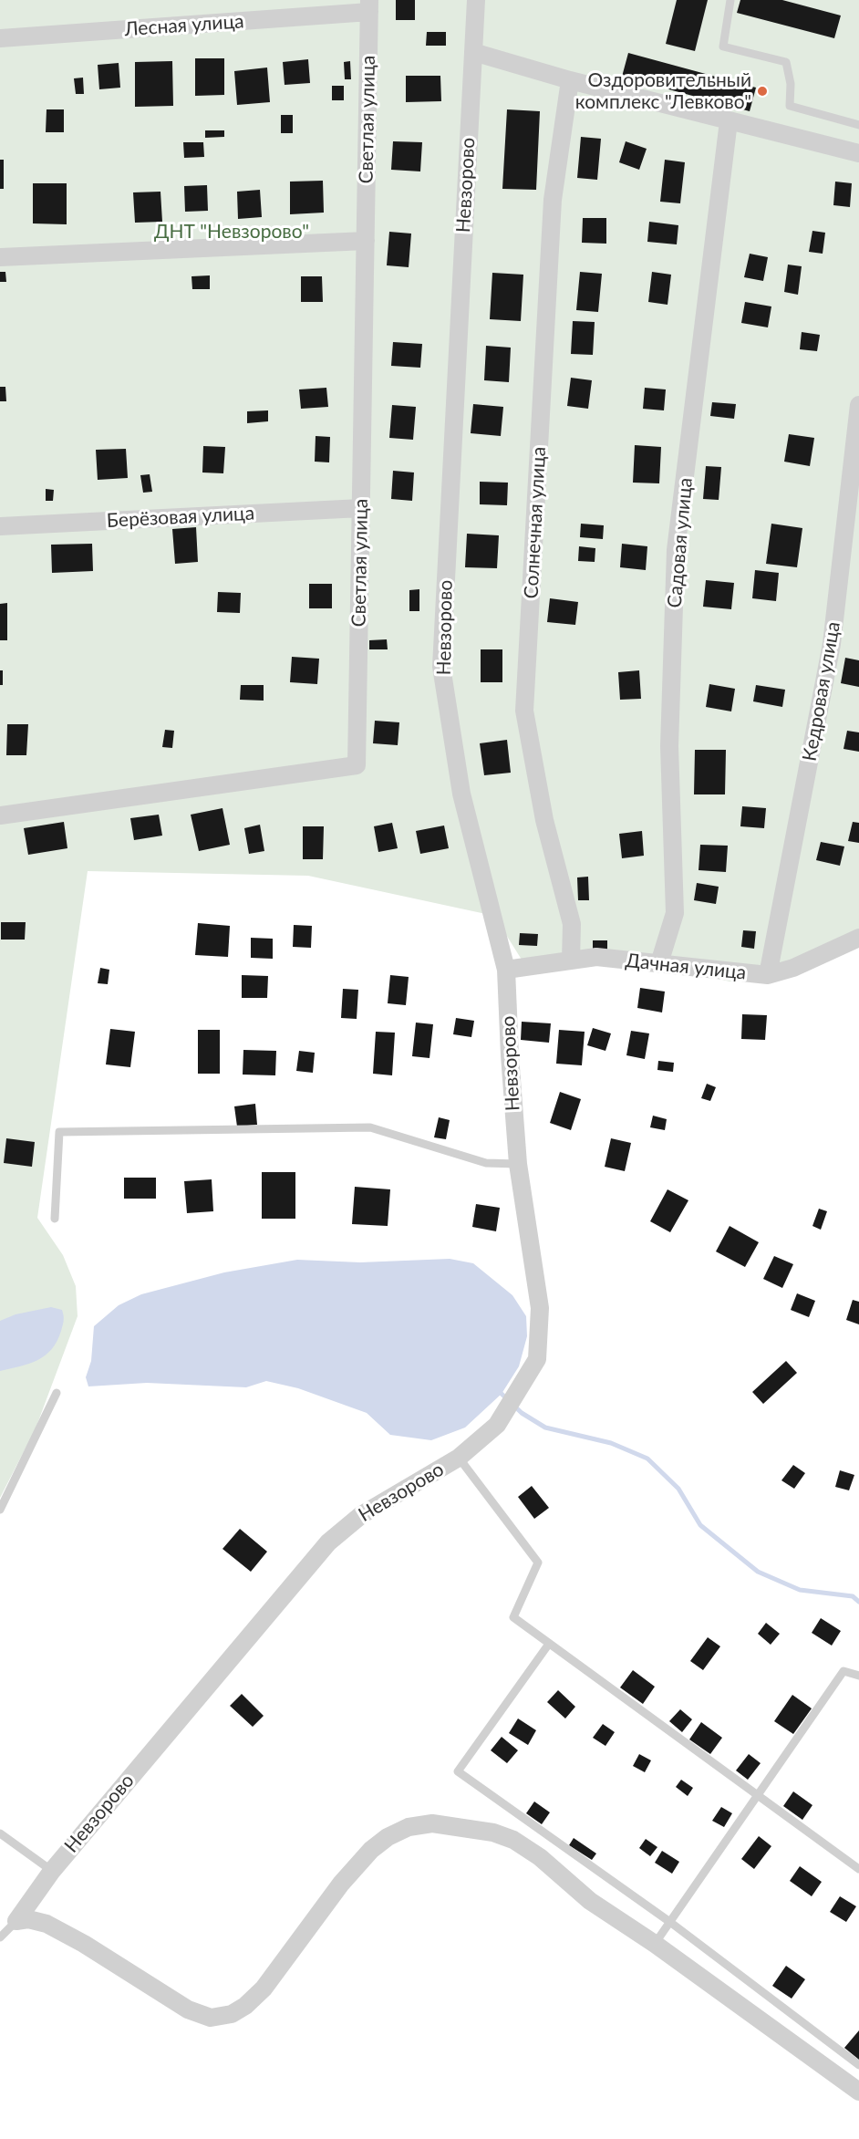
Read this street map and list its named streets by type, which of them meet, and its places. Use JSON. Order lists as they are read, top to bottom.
{
  "streets": {
    "street": [
      "Лесная улица",
      "Светлая улица",
      "Невзорово",
      "Берёзовая улица",
      "Солнечная улица",
      "Садовая улица",
      "Кедровая улица",
      "Дачная улица"
    ]
  },
  "crossings": [
    ["Лесная улица", "Светлая улица"],
    ["Светлая улица", "Берёзовая улица"],
    ["Невзорово", "Дачная улица"],
    ["Солнечная улица", "Дачная улица"],
    ["Садовая улица", "Дачная улица"],
    ["Кедровая улица", "Дачная улица"]
  ],
  "parks": ["ДНТ \"Невзорово\""],
  "places": ["Оздоровительный комплекс \"Левково\""]
}
